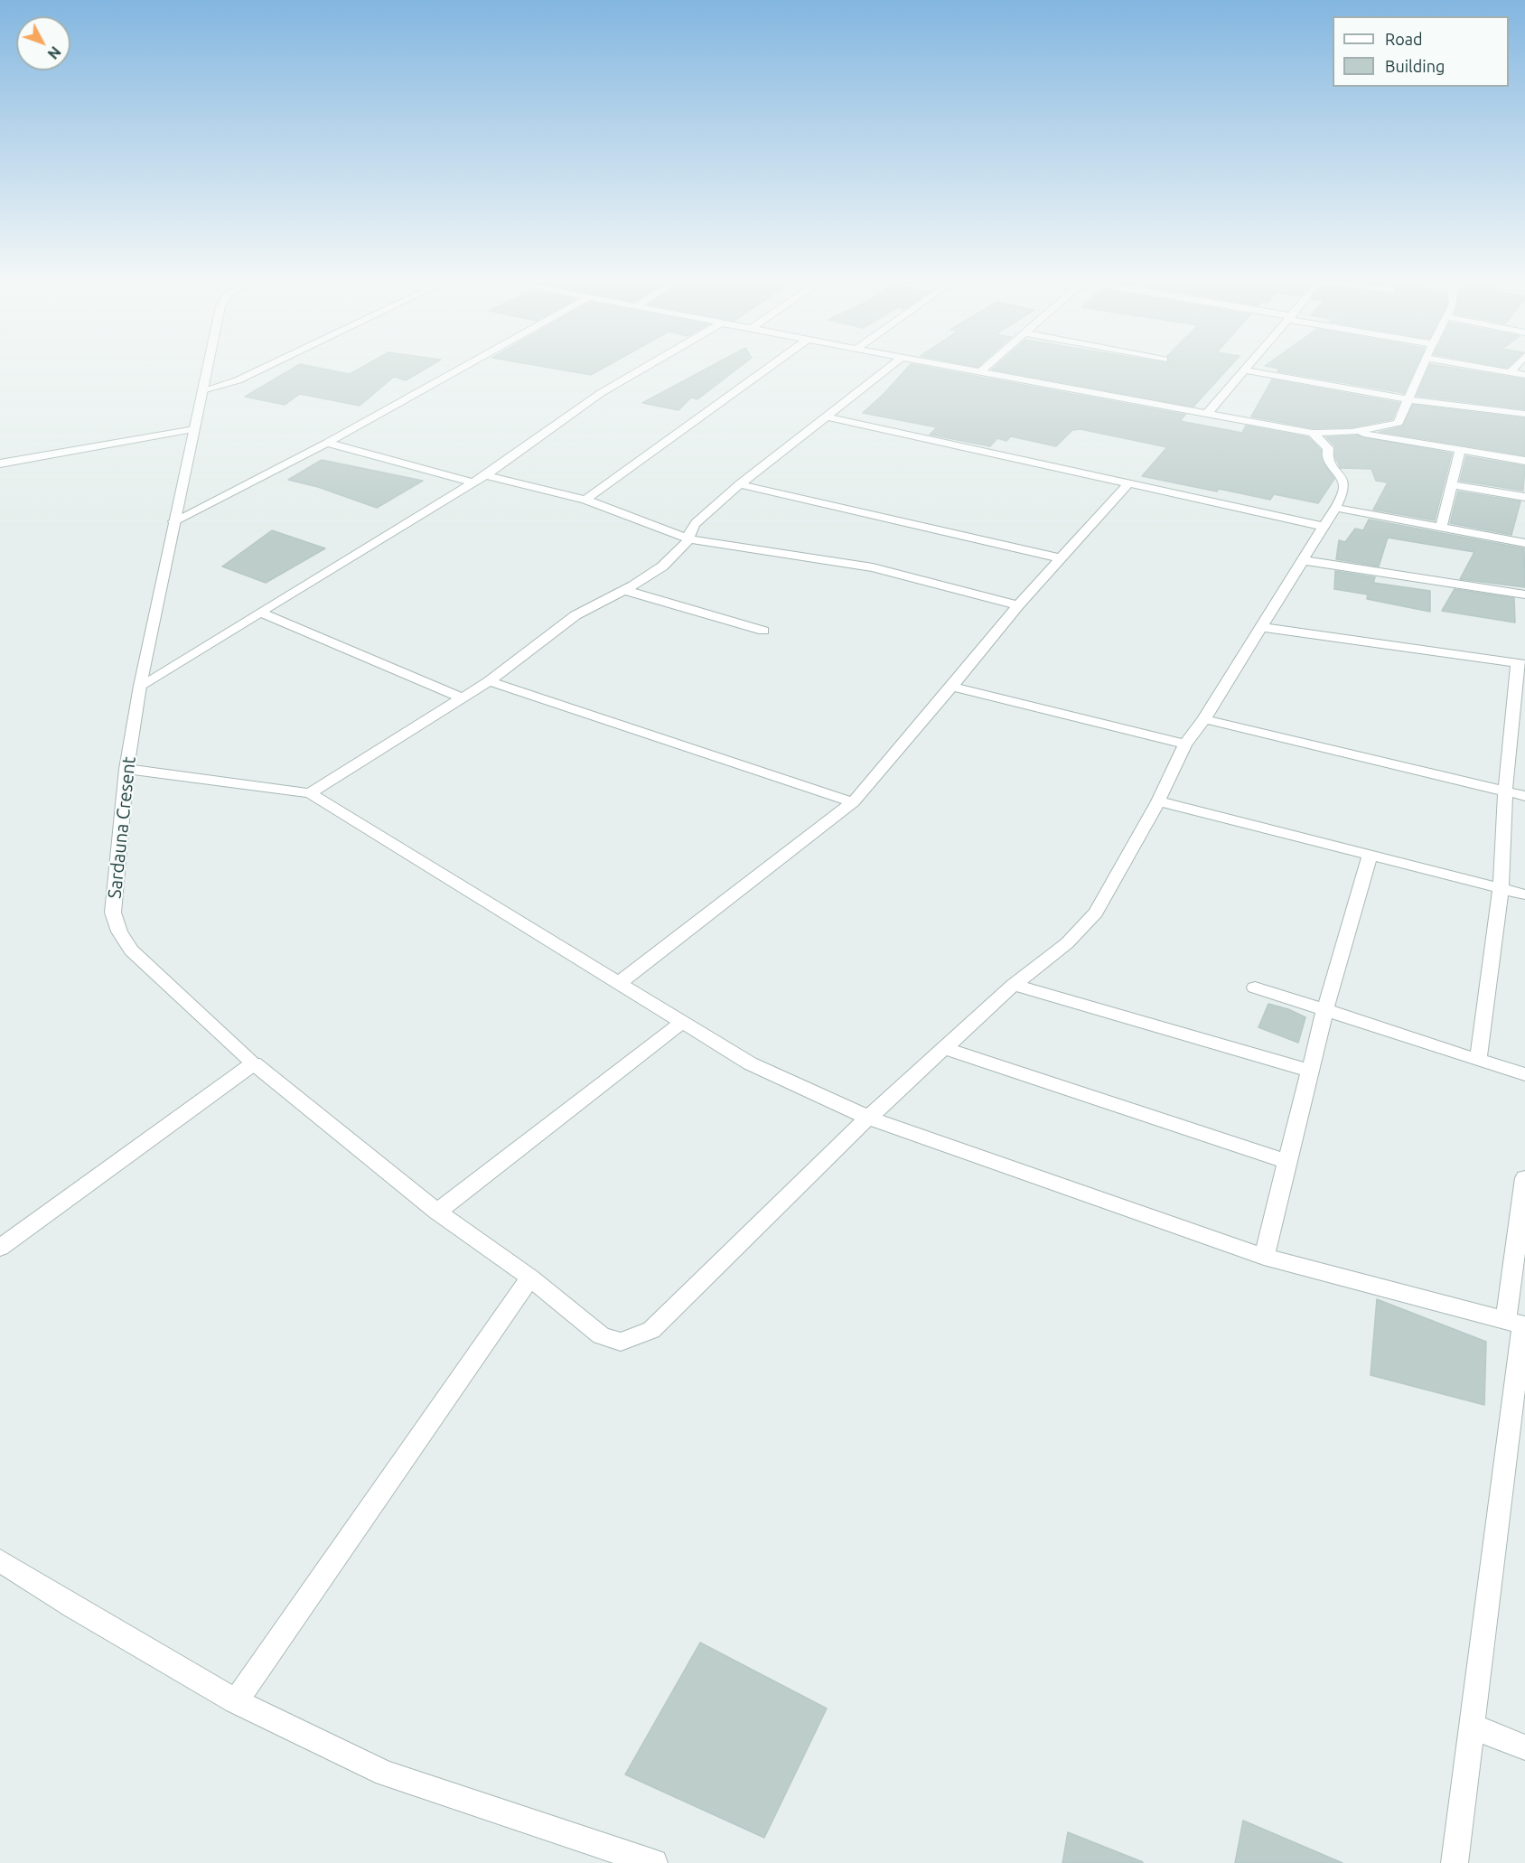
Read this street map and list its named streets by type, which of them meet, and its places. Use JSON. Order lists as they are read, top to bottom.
{
  "streets": {
    "street": ["Sardauna Cresent"]
  },
  "legend": ["Road", "Building"],
  "north": "bottom right"
}
